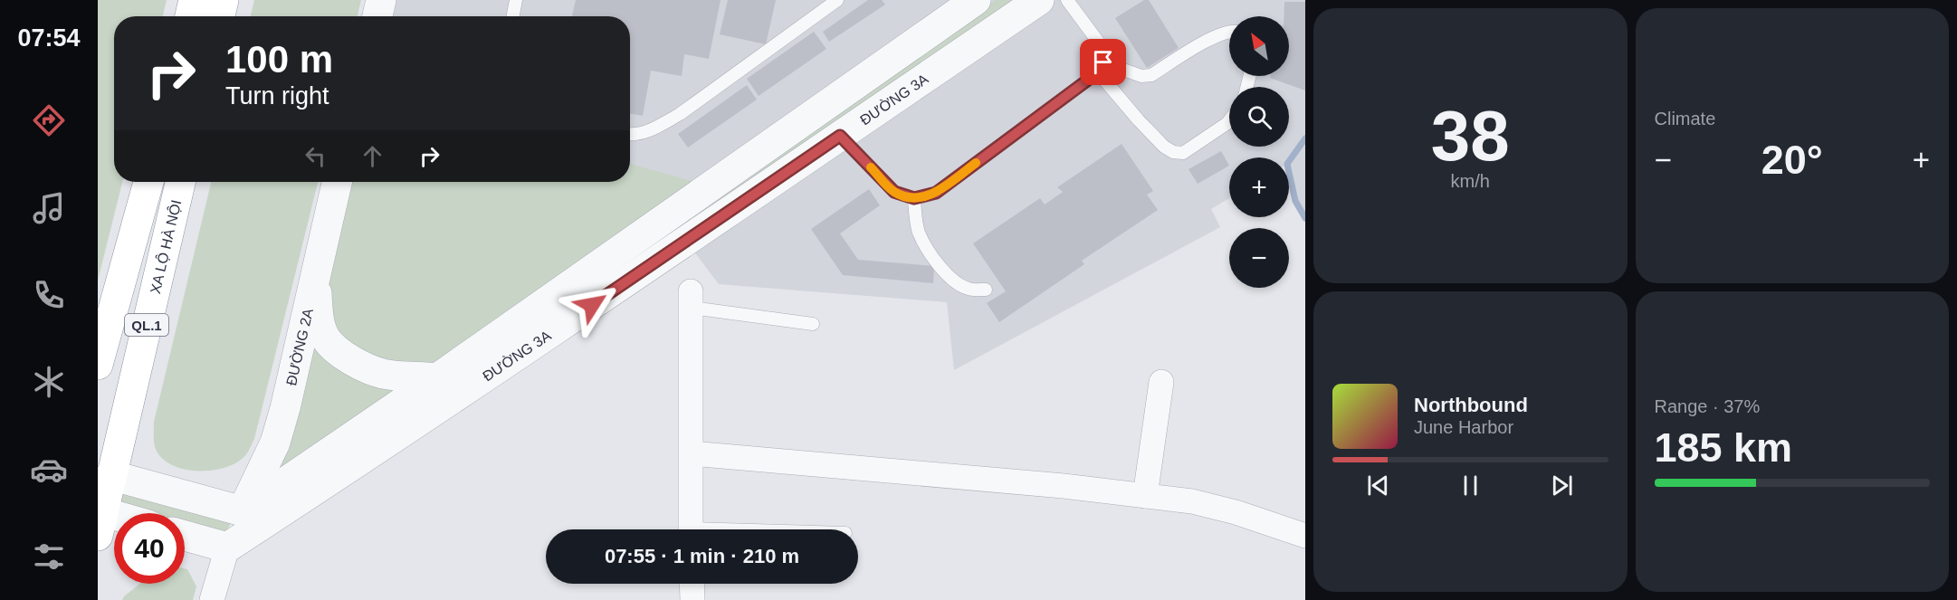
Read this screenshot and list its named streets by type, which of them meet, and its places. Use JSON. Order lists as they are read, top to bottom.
{
  "streets": {
    "highway": ["XA LỘ HÀ NỘI", "QL.1"],
    "street": ["ĐƯỜNG 3A", "ĐƯỜNG 2A"]
  },
  "crossings": [
    ["ĐƯỜNG 3A", "ĐƯỜNG 2A"],
    ["XA LỘ HÀ NỘI", "QL.1"]
  ],
  "north": "top left",
  "page": {
    "tabs": "07:54",
    "tile": [
      ["38", "km/h"],
      "Climate",
      ["Range · 37%", "185 km"]
    ],
    "map_buttons": ["+", "−"],
    "turn": ["100 m", "Turn right"],
    "heat": ["−", "20°", "+"],
    "song": ["Northbound", "June Harbor"],
    "limit": "40",
    "trip": "07:55 · 1 min · 210 m"
  }
}
